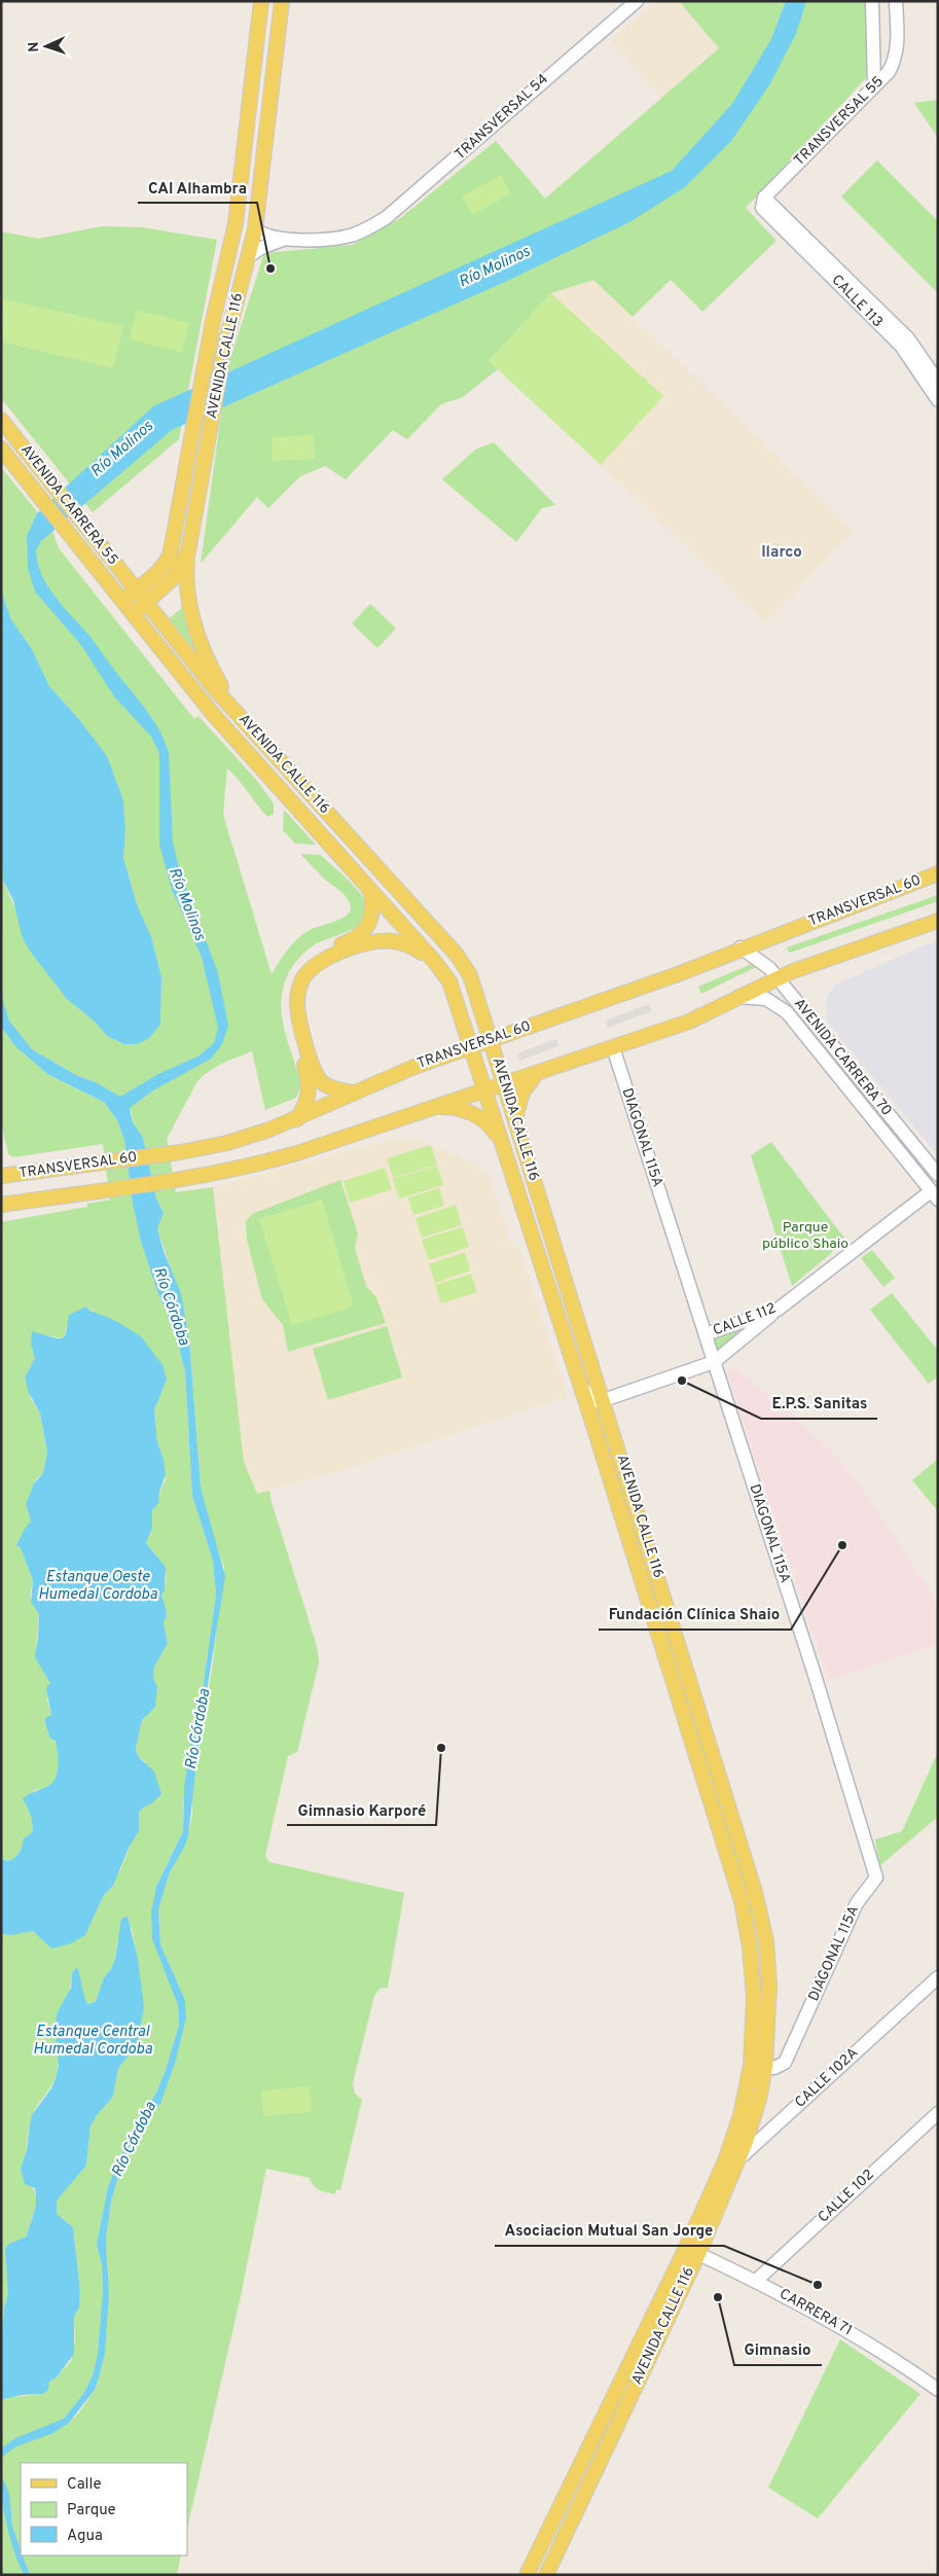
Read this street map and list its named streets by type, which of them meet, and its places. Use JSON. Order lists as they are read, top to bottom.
{
  "streets": {
    "main road": ["AVENIDA CALLE 116", "AVENIDA CARRERA 55", "TRANSVERSAL 60"],
    "street": [
      "TRANSVERSAL 54",
      "TRANSVERSAL 55",
      "CALLE 113",
      "AVENIDA CARRERA 70",
      "DIAGONAL 115A",
      "CALLE 112",
      "CALLE 102A",
      "CALLE 102",
      "CARRERA 71"
    ]
  },
  "crossings": [
    ["TRANSVERSAL 55", "CALLE 113"],
    ["AVENIDA CALLE 116", "AVENIDA CARRERA 55"],
    ["AVENIDA CALLE 116", "TRANSVERSAL 60"],
    ["AVENIDA CALLE 116", "DIAGONAL 115A"],
    ["AVENIDA CALLE 116", "CALLE 102A"],
    ["AVENIDA CALLE 116", "CARRERA 71"],
    ["TRANSVERSAL 60", "AVENIDA CARRERA 70"],
    ["TRANSVERSAL 60", "DIAGONAL 115A"],
    ["AVENIDA CARRERA 70", "CALLE 112"],
    ["DIAGONAL 115A", "CALLE 112"],
    ["CALLE 102", "CARRERA 71"]
  ],
  "districts": ["Ilarco"],
  "water": [
    "Río Molinos",
    "Río Córdoba",
    "Estanque Oeste Humedal Cordoba",
    "Estanque Central Humedal Cordoba"
  ],
  "parks": ["Parque público Shaio"],
  "places": [
    "CAI Alhambra",
    "E.P.S. Sanitas",
    "Fundación Clínica Shaio",
    "Gimnasio Karporé",
    "Asociacion Mutual San Jorge",
    "Gimnasio"
  ],
  "legend": ["Calle", "Parque", "Agua"],
  "north": "left"
}
